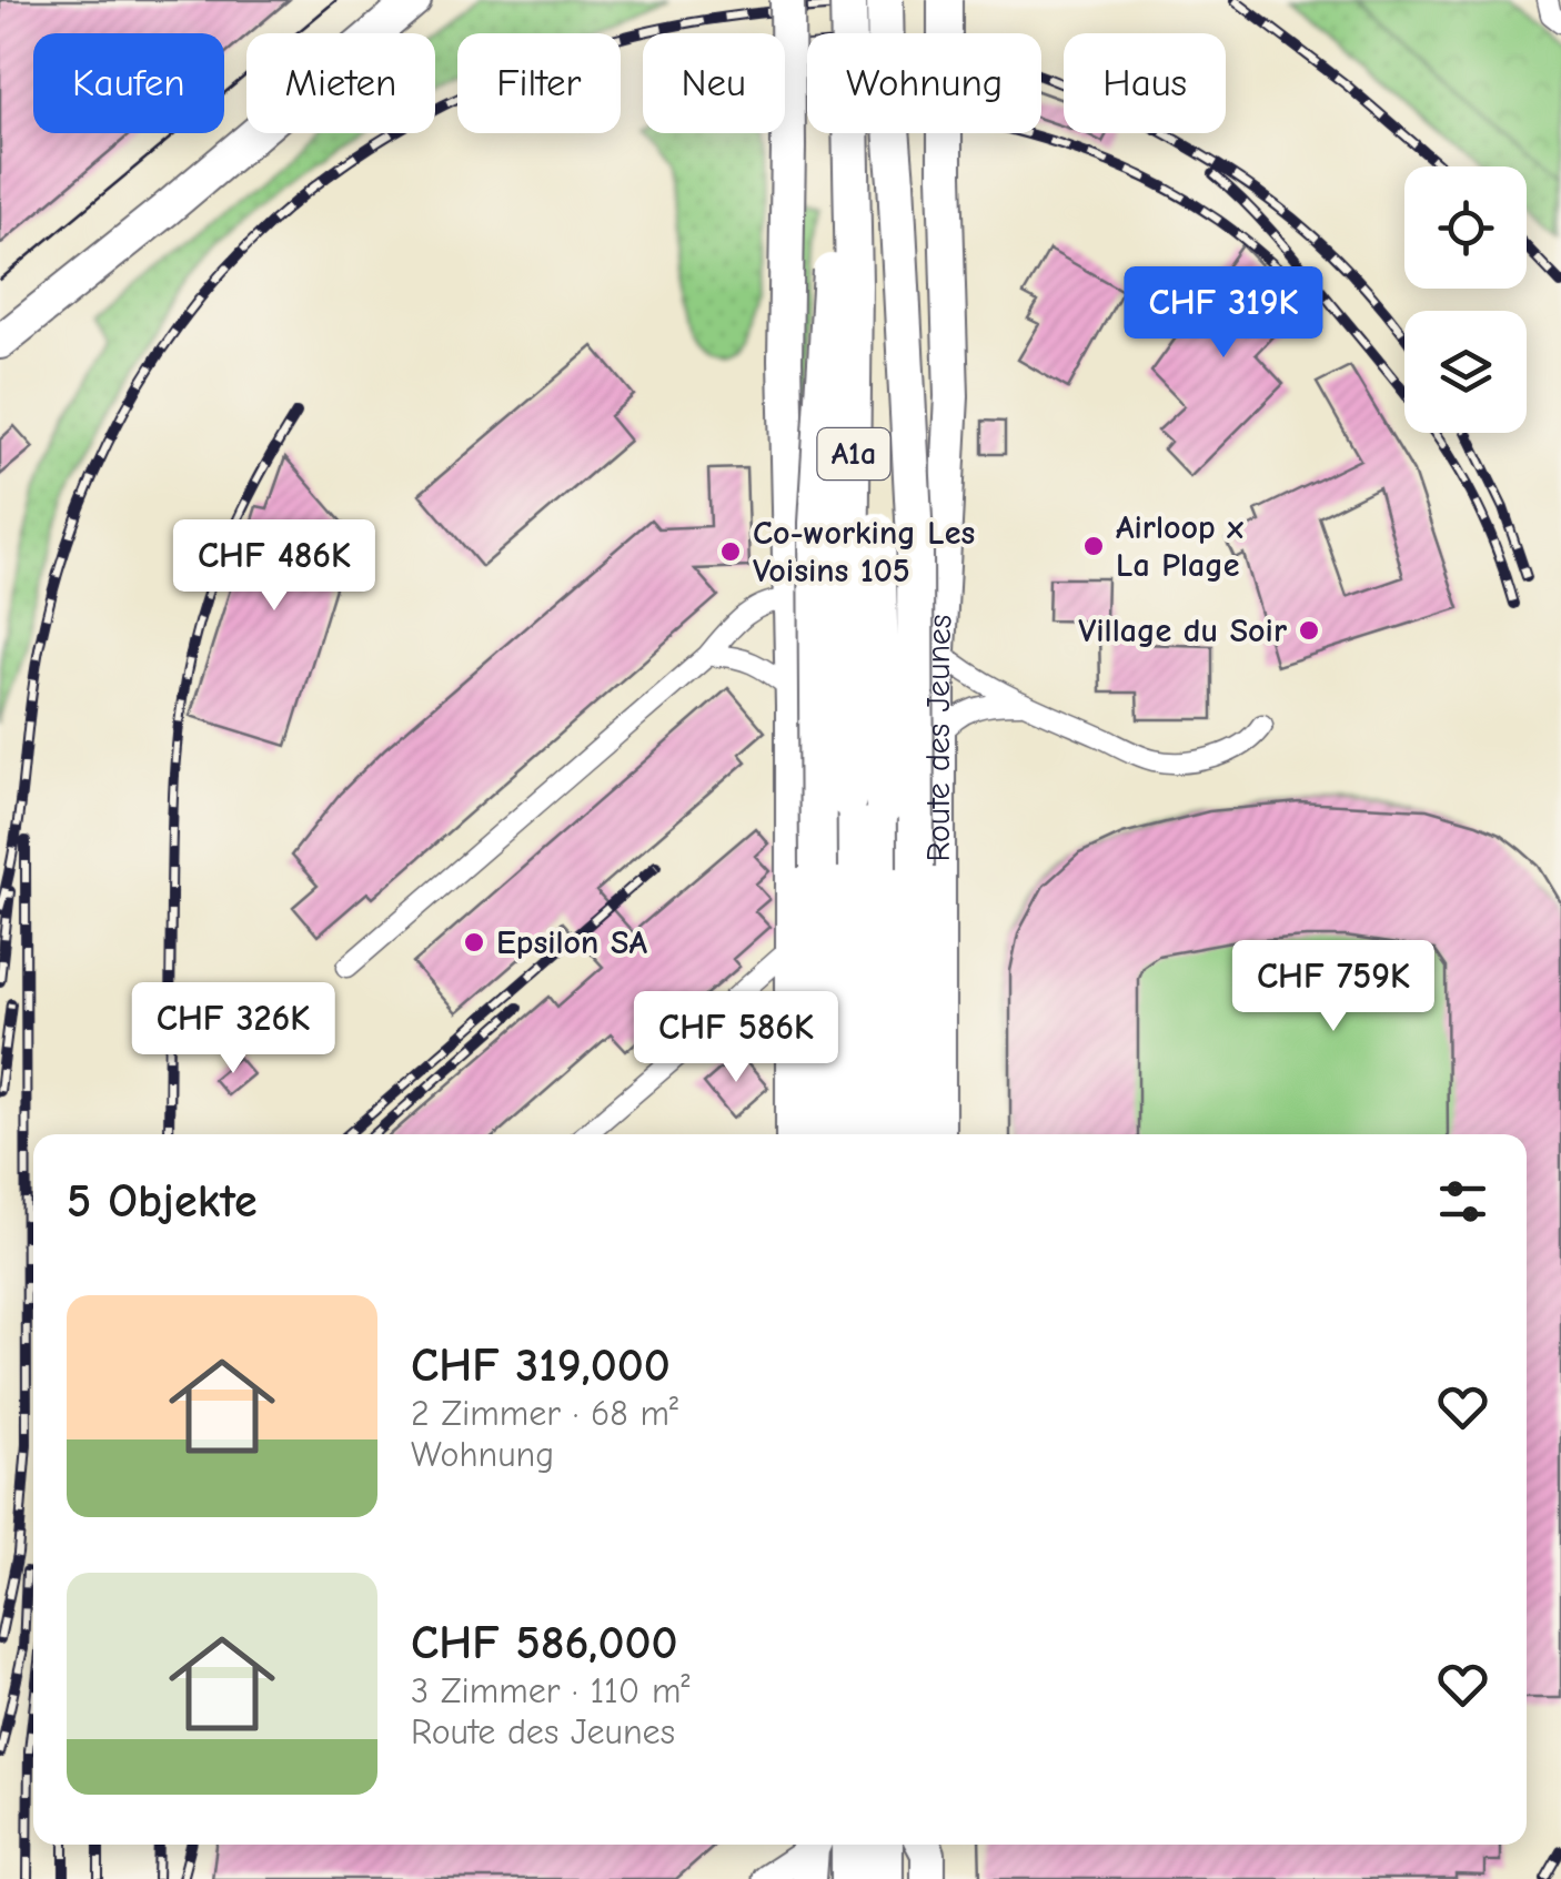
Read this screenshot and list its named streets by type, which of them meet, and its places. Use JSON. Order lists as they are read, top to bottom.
{
  "streets": {
    "highway": ["A1a"],
    "main road": ["Route des Jeunes"]
  },
  "places": [
    "Airloop x La Plage",
    "Co-working Les Voisins 105",
    "Village du Soir",
    "Epsilon SA"
  ],
  "page": {
    "chip": [
      "Kaufen",
      "Mieten",
      "Filter",
      "Neu",
      "Wohnung",
      "Haus"
    ],
    "price": [
      "CHF 319K",
      "CHF 486K",
      "CHF 759K",
      "CHF 326K",
      "CHF 586K"
    ],
    "heading": "5 Objekte",
    "list": [
      {
        "name": "CHF 319,000",
        "note": "2 Zimmer · 68 m² · Wohnung"
      },
      {
        "name": "CHF 586,000",
        "note": "3 Zimmer · 110 m² · Route des Jeunes"
      }
    ]
  }
}
